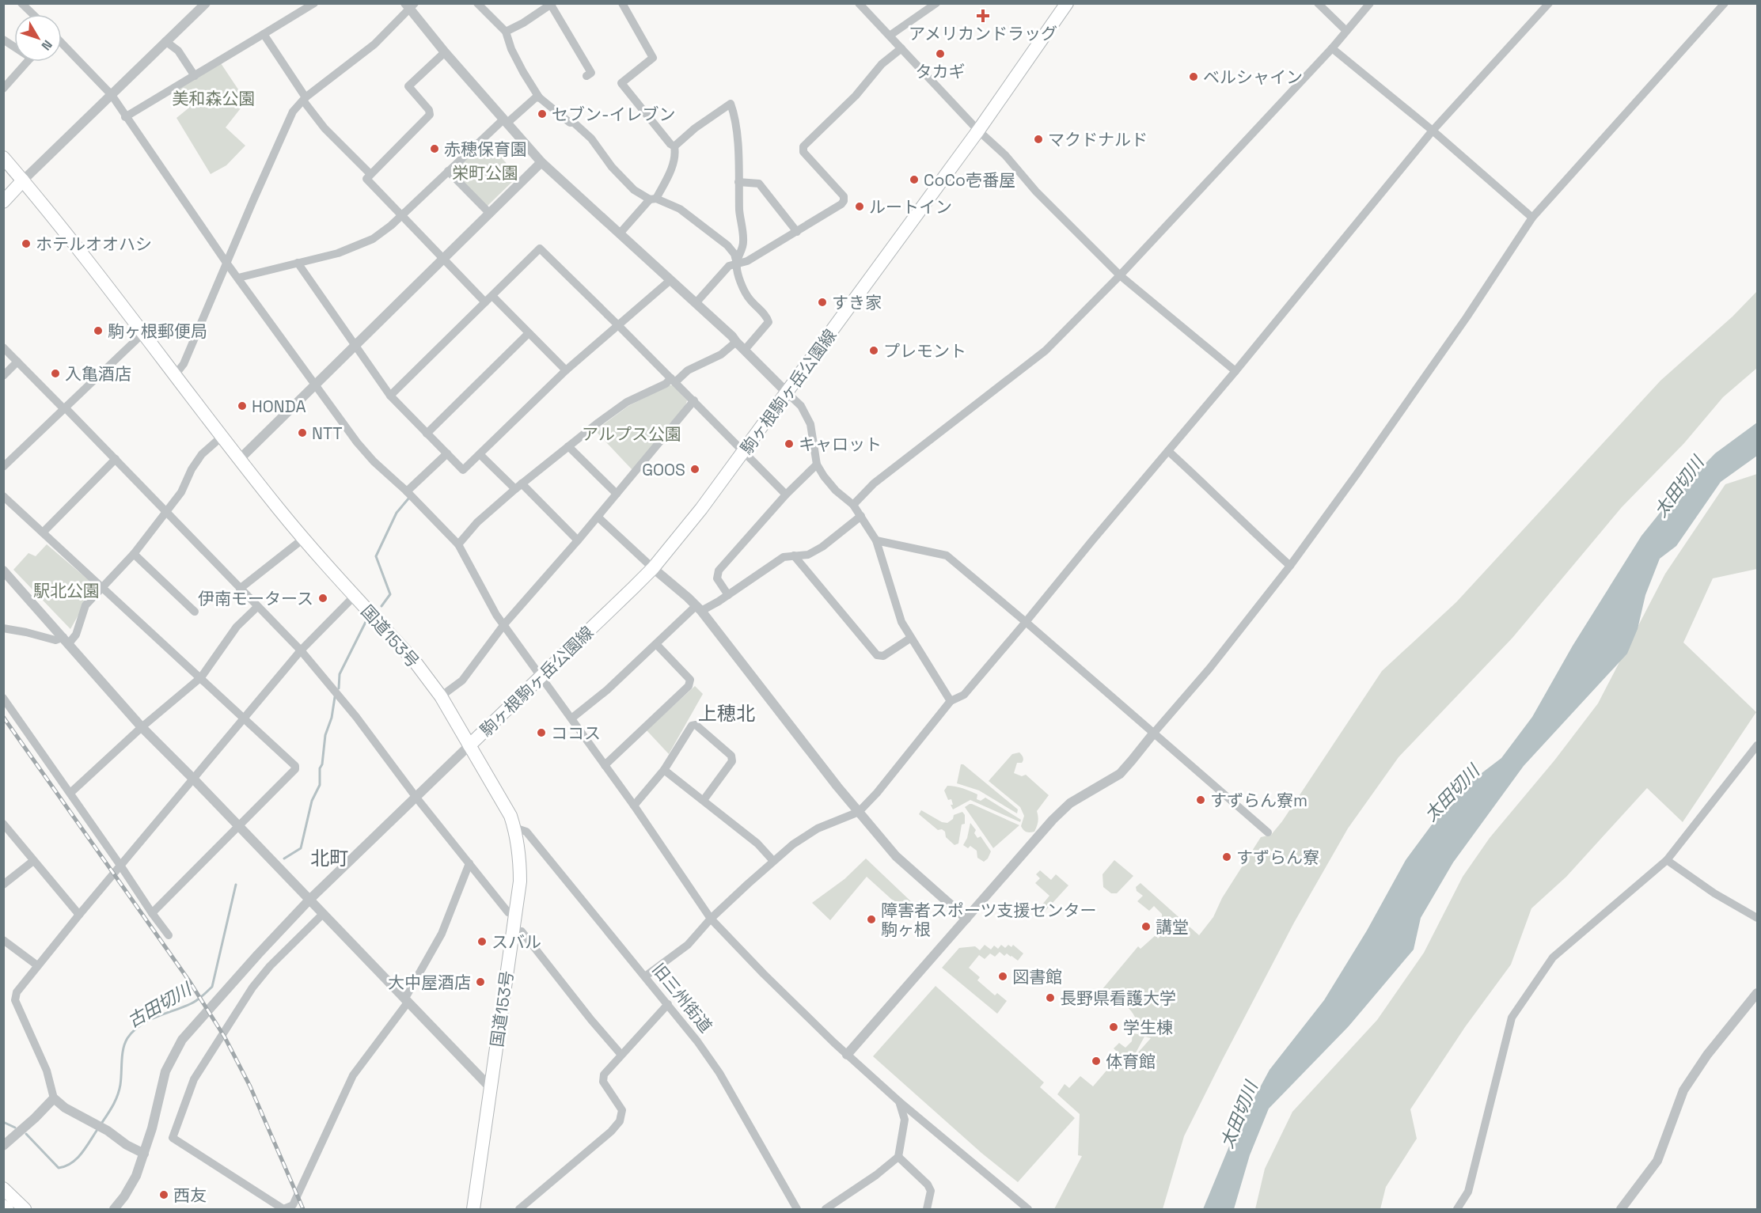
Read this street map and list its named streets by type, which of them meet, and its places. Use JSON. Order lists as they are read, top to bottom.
{
  "streets": {
    "main road": ["駒ヶ根駒ヶ岳公園線", "国道153号"],
    "street": ["旧三州街道"]
  },
  "crossings": [
    ["駒ヶ根駒ヶ岳公園線", "国道153号"],
    ["国道153号", "旧三州街道"]
  ],
  "districts": ["上穂北", "北町"],
  "water": ["太田切川", "古田切川"],
  "parks": [
    "美和森公園",
    "栄町公園",
    "アルプス公園",
    "駅北公園"
  ],
  "places": {
    "health": ["アメリカンドラッグ"],
    "other": [
      "タカギ",
      "ベルシャイン",
      "セブン-イレブン",
      "マクドナルド",
      "赤穂保育園",
      "CoCo壱番屋",
      "ルートイン",
      "ホテルオオハシ",
      "すき家",
      "駒ヶ根郵便局",
      "プレモント",
      "入亀酒店",
      "HONDA",
      "NTT",
      "キャロット",
      "GOOS",
      "伊南モータース",
      "ココス",
      "すずらん寮m",
      "すずらん寮",
      "障害者スポーツ支援センター 駒ヶ根",
      "講堂",
      "スバル",
      "図書館",
      "大中屋酒店",
      "長野県看護大学",
      "学生棟",
      "体育館",
      "西友"
    ]
  },
  "north": "bottom right"
}
